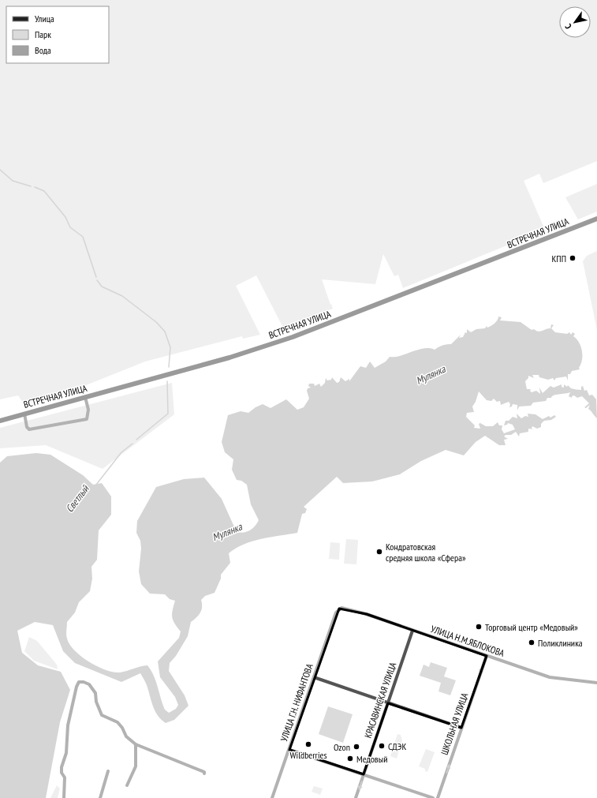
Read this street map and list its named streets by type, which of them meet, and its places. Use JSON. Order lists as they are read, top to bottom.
{
  "streets": {
    "main road": ["ВСТРЕЧНАЯ УЛИЦА"],
    "street": [
      "УЛИЦА Н.М.ЯБЛОКОВА",
      "КРАСАВИНСКАЯ УЛИЦА",
      "УЛИЦА Г.Н. НИФАНТОВА",
      "ШКОЛЬНАЯ УЛИЦА"
    ]
  },
  "crossings": [
    ["УЛИЦА Н.М.ЯБЛОКОВА", "КРАСАВИНСКАЯ УЛИЦА"],
    ["УЛИЦА Н.М.ЯБЛОКОВА", "УЛИЦА Г.Н. НИФАНТОВА"],
    ["УЛИЦА Н.М.ЯБЛОКОВА", "ШКОЛЬНАЯ УЛИЦА"]
  ],
  "one_way": ["ШКОЛЬНАЯ УЛИЦА"],
  "water": ["Мулянка", "Светлый"],
  "places": [
    "КПП",
    "Кондратовская средняя школа «Сфера»",
    "Торговый центр «Медовый»",
    "Поликлиника",
    "Wildberries",
    "СДЭК",
    "Ozon",
    "Медовый"
  ],
  "legend": ["Улица", "Парк", "Вода"],
  "north": "bottom left"
}
